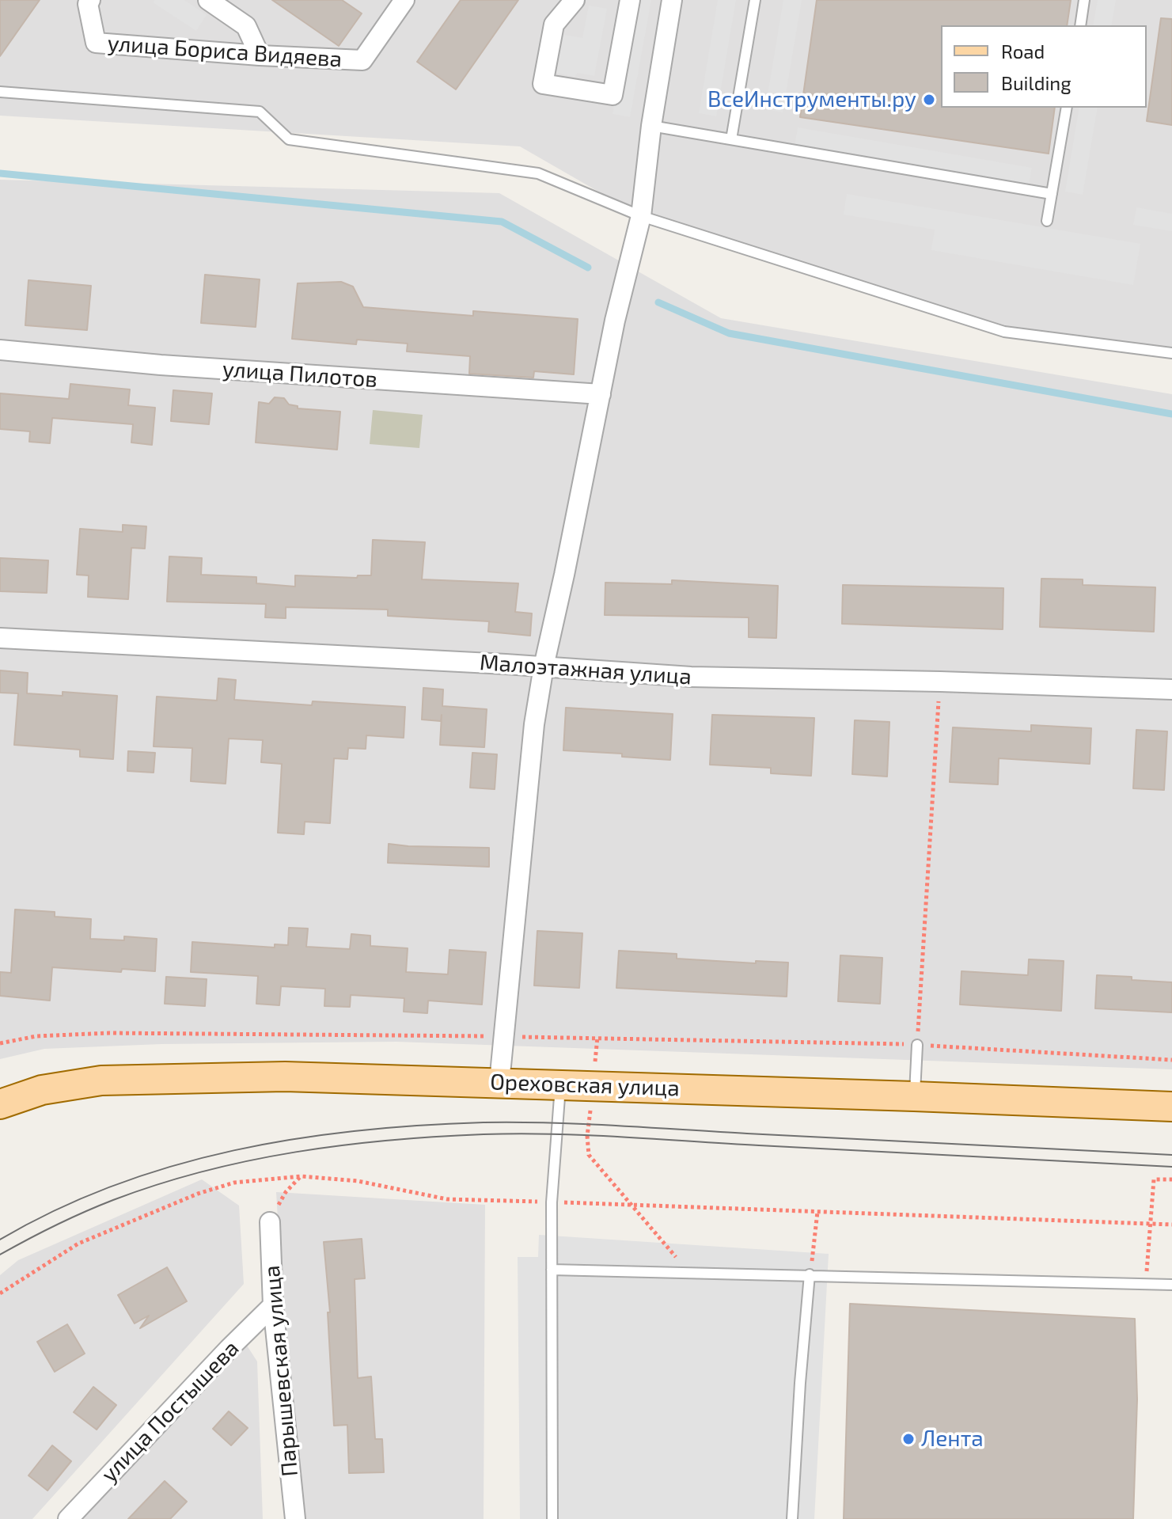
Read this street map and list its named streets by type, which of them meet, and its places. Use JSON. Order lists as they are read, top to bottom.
{
  "streets": {
    "main road": ["Ореховская улица"],
    "street": [
      "улица Бориса Видяева",
      "улица Пилотов",
      "Малоэтажная улица",
      "Парышевская улица",
      "улица Постышева"
    ]
  },
  "crossings": [
    ["Парышевская улица", "улица Постышева"]
  ],
  "places": ["ВсеИнструменты.ру", "Лента"],
  "legend": ["Road", "Building"]
}
